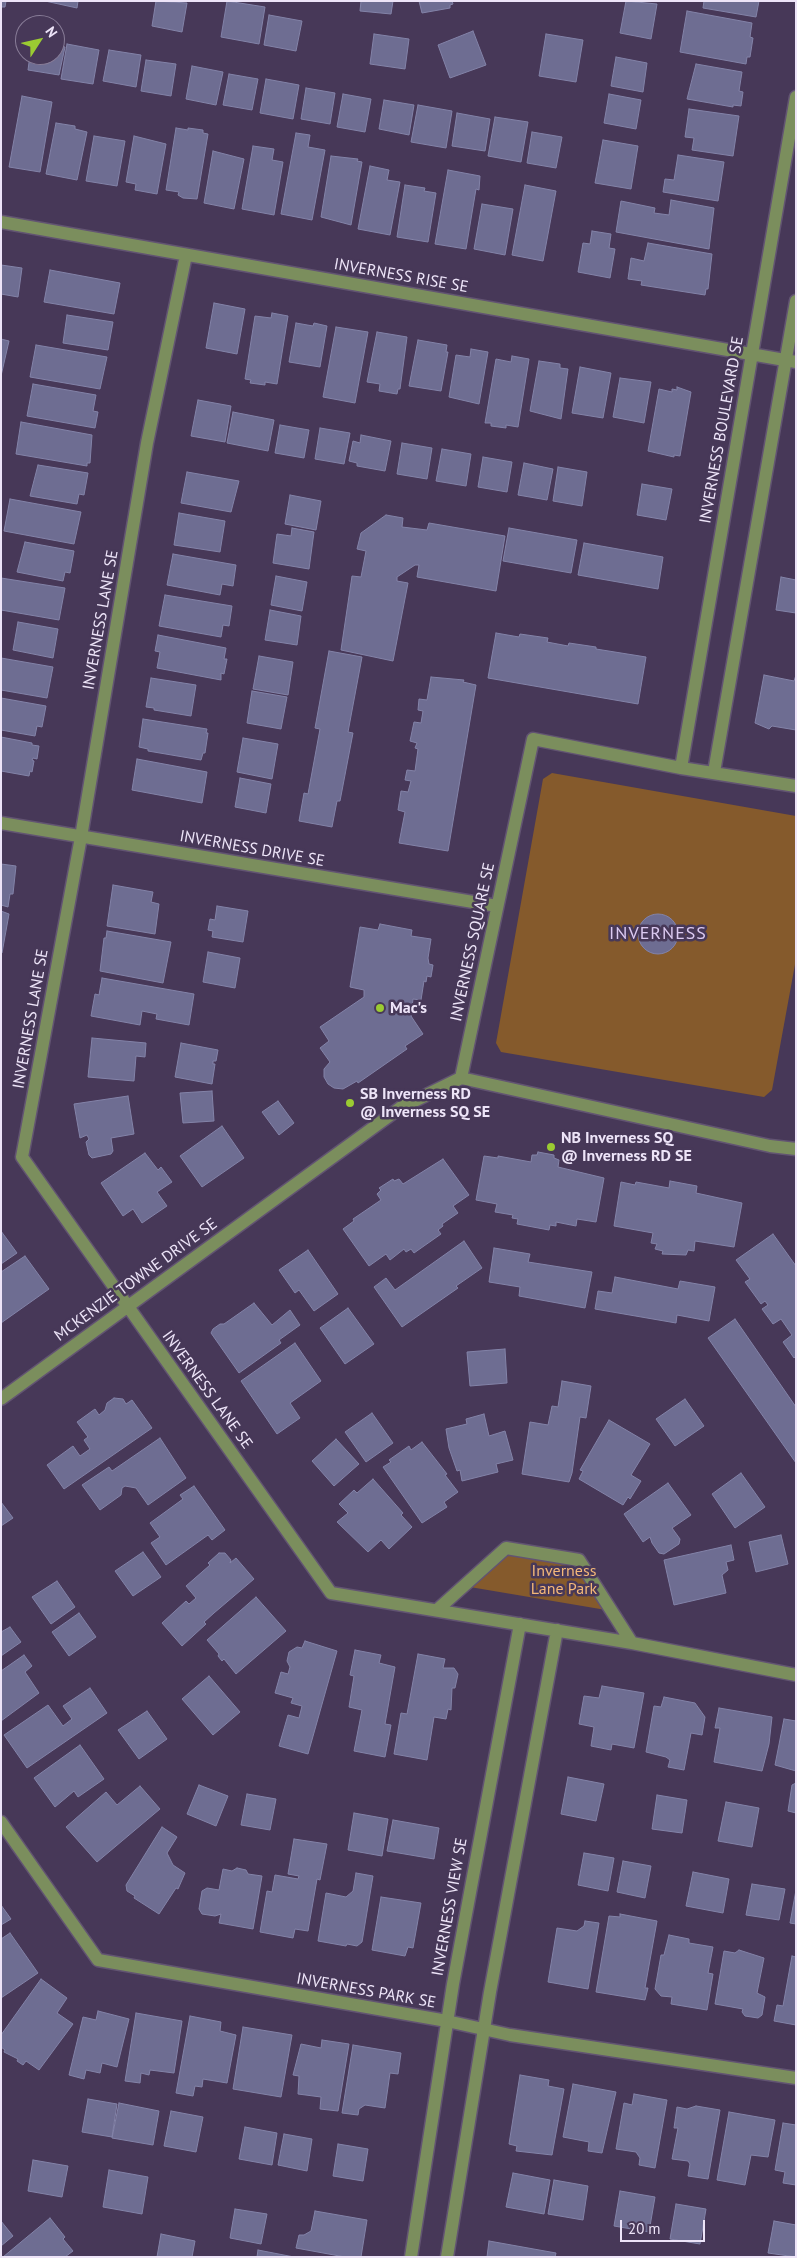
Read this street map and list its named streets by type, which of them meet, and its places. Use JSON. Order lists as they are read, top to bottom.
{
  "streets": {
    "street": [
      "INVERNESS RISE SE",
      "INVERNESS BOULEVARD SE",
      "INVERNESS LANE SE",
      "INVERNESS DRIVE SE",
      "INVERNESS SQUARE SE",
      "MCKENZIE TOWNE DRIVE SE",
      "INVERNESS VIEW SE",
      "INVERNESS PARK SE"
    ]
  },
  "crossings": [
    ["INVERNESS RISE SE", "INVERNESS BOULEVARD SE"],
    ["INVERNESS RISE SE", "INVERNESS LANE SE"],
    ["INVERNESS BOULEVARD SE", "INVERNESS SQUARE SE"],
    ["INVERNESS LANE SE", "INVERNESS DRIVE SE"],
    ["INVERNESS LANE SE", "MCKENZIE TOWNE DRIVE SE"],
    ["INVERNESS LANE SE", "INVERNESS VIEW SE"],
    ["INVERNESS DRIVE SE", "INVERNESS SQUARE SE"],
    ["INVERNESS SQUARE SE", "MCKENZIE TOWNE DRIVE SE"],
    ["INVERNESS VIEW SE", "INVERNESS PARK SE"]
  ],
  "districts": ["INVERNESS"],
  "parks": ["Inverness Lane Park"],
  "places": ["Mac's", "SB Inverness RD @ Inverness SQ SE", "NB Inverness SQ @ Inverness RD SE"],
  "scale_bar": "20 m",
  "north": "top right"
}
